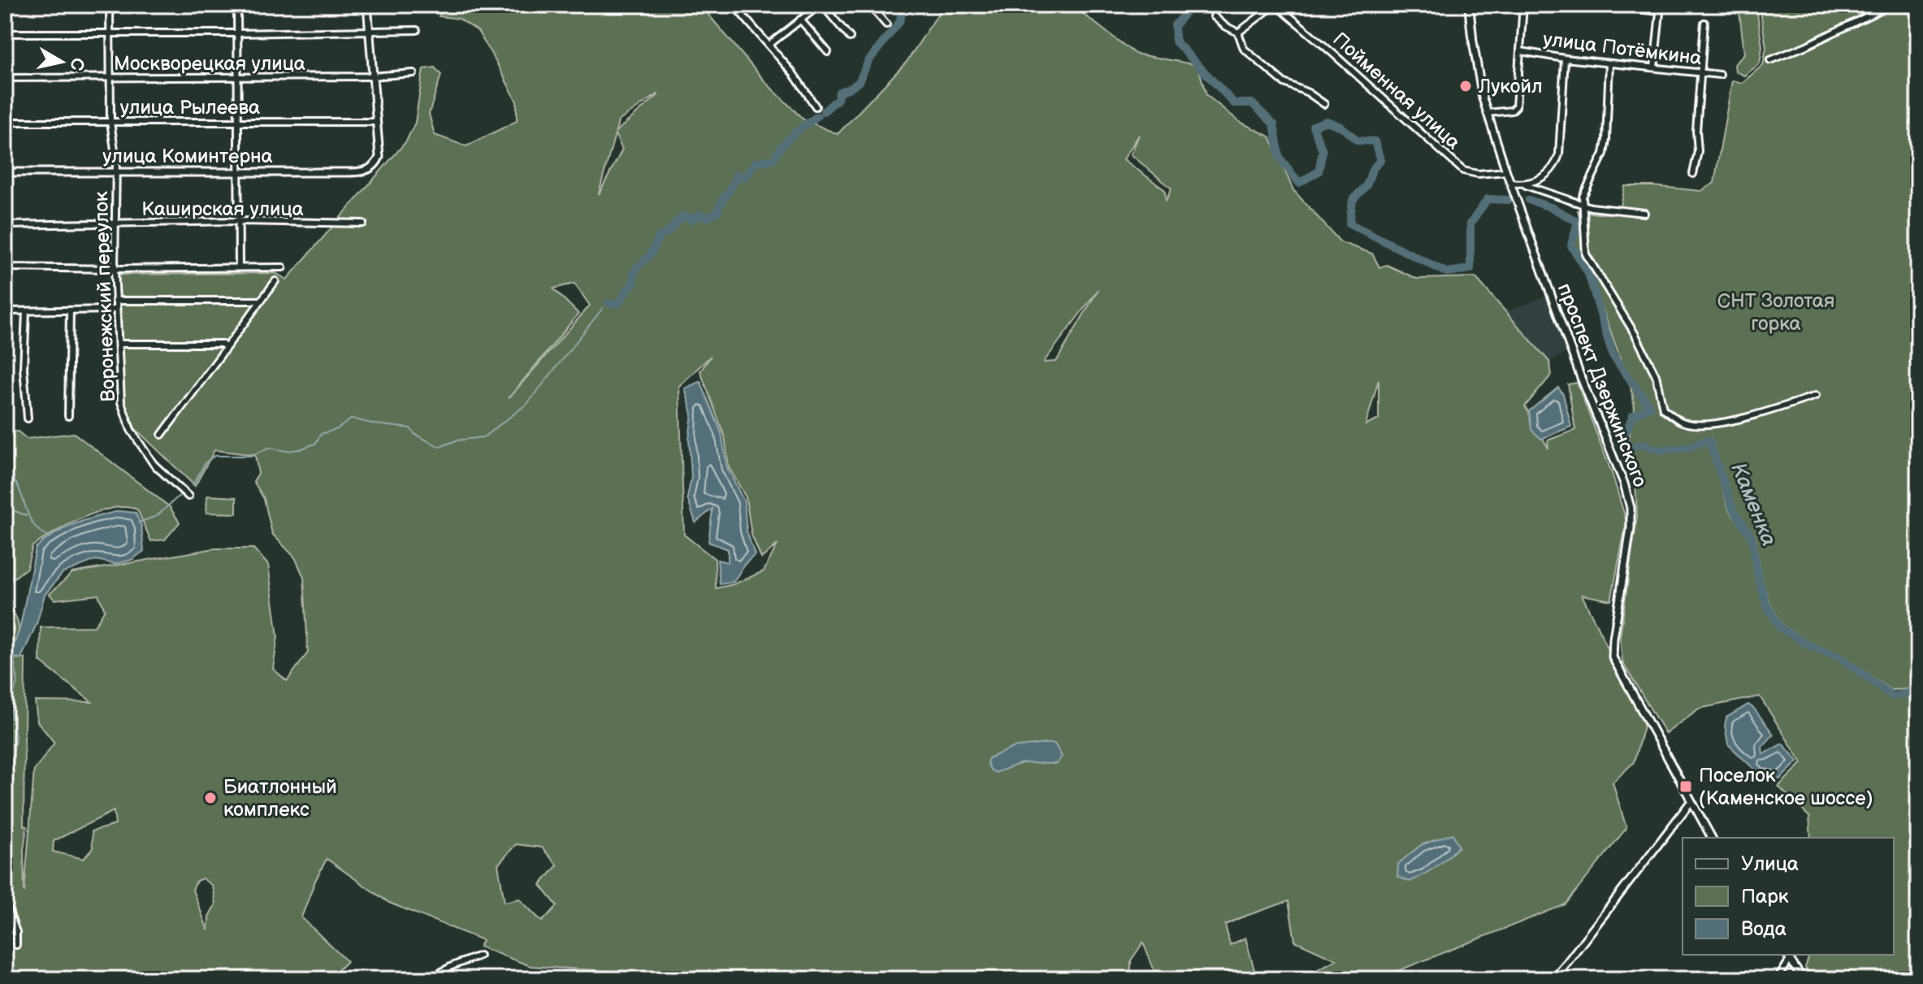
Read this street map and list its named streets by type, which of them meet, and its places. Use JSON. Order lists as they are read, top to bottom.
{
  "streets": {
    "main road": ["проспект Дзержинского"],
    "street": [
      "улица Потёмкина",
      "Москворецкая улица",
      "Пойменная улица",
      "улица Рылеева",
      "улица Коминтерна",
      "Каширская улица",
      "Воронежский переулок"
    ]
  },
  "crossings": [
    ["Москворецкая улица", "Воронежский переулок"],
    ["Пойменная улица", "проспект Дзержинского"],
    ["улица Рылеева", "улица Коминтерна"],
    ["улица Рылеева", "Воронежский переулок"],
    ["улица Коминтерна", "Воронежский переулок"],
    ["Каширская улица", "Воронежский переулок"]
  ],
  "water": ["Каменка"],
  "parks": ["СНТ Золотая горка"],
  "places": {
    "other": ["Лукойл", "Биатлонный комплекс"],
    "transit": ["Поселок (Каменское шоссе)"]
  },
  "legend": ["Улица", "Парк", "Вода"],
  "north": "right"
}
